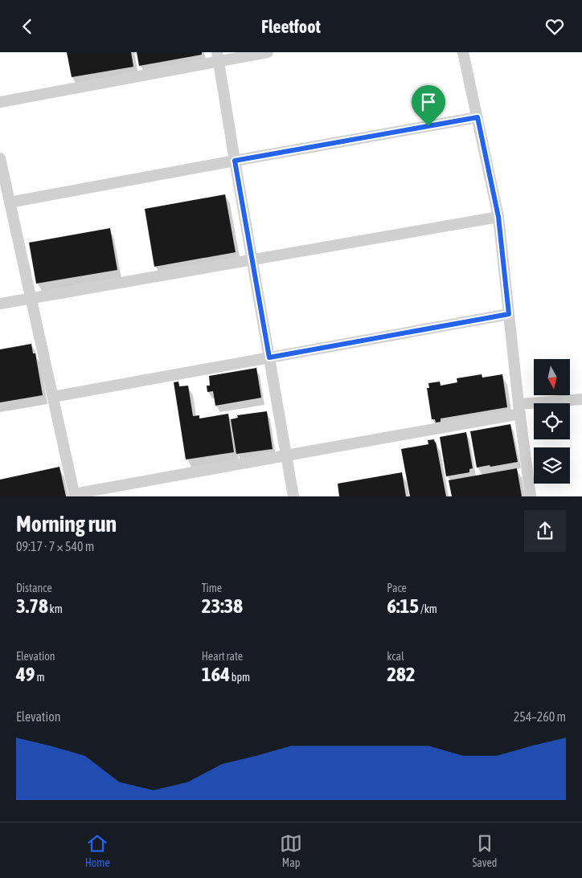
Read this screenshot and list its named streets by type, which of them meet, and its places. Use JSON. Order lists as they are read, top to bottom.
{
  "north": "bottom",
  "page": {
    "header": "Fleetfoot",
    "heading": ["Morning run", "09:17 · 7 × 540 m"],
    "stats": [
      ["Distance", "3.78 km"],
      ["Time", "23:38"],
      ["Pace", "6:15 /km"],
      ["Elevation", "49 m"],
      ["Heart rate", "164 bpm"],
      ["kcal", "282"]
    ],
    "chart": ["Elevation", "254–260 m"],
    "tabs": ["Home", "Map", "Saved"]
  }
}
